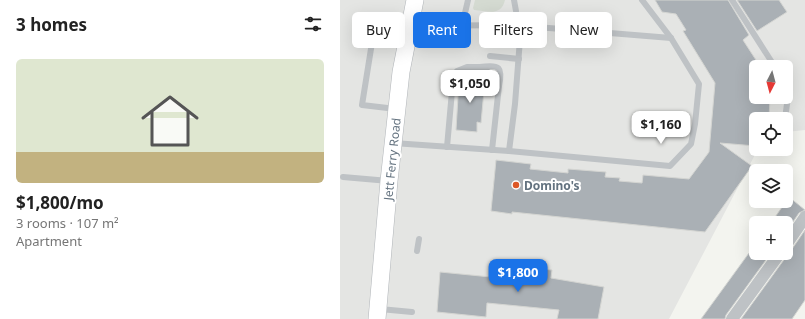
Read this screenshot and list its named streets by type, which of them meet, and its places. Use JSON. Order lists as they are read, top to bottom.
{
  "streets": {
    "street": ["Jett Ferry Road"]
  },
  "places": ["Domino's"],
  "north": "bottom",
  "page": {
    "heading": "3 homes",
    "chip": [
      "Buy",
      "Rent",
      "Filters",
      "New"
    ],
    "list": [
      {
        "name": "$1,800/mo",
        "note": "3 rooms · 107 m² · Apartment"
      }
    ],
    "map_buttons": "+",
    "price": ["$1,050", "$1,160", "$1,800"]
  }
}
